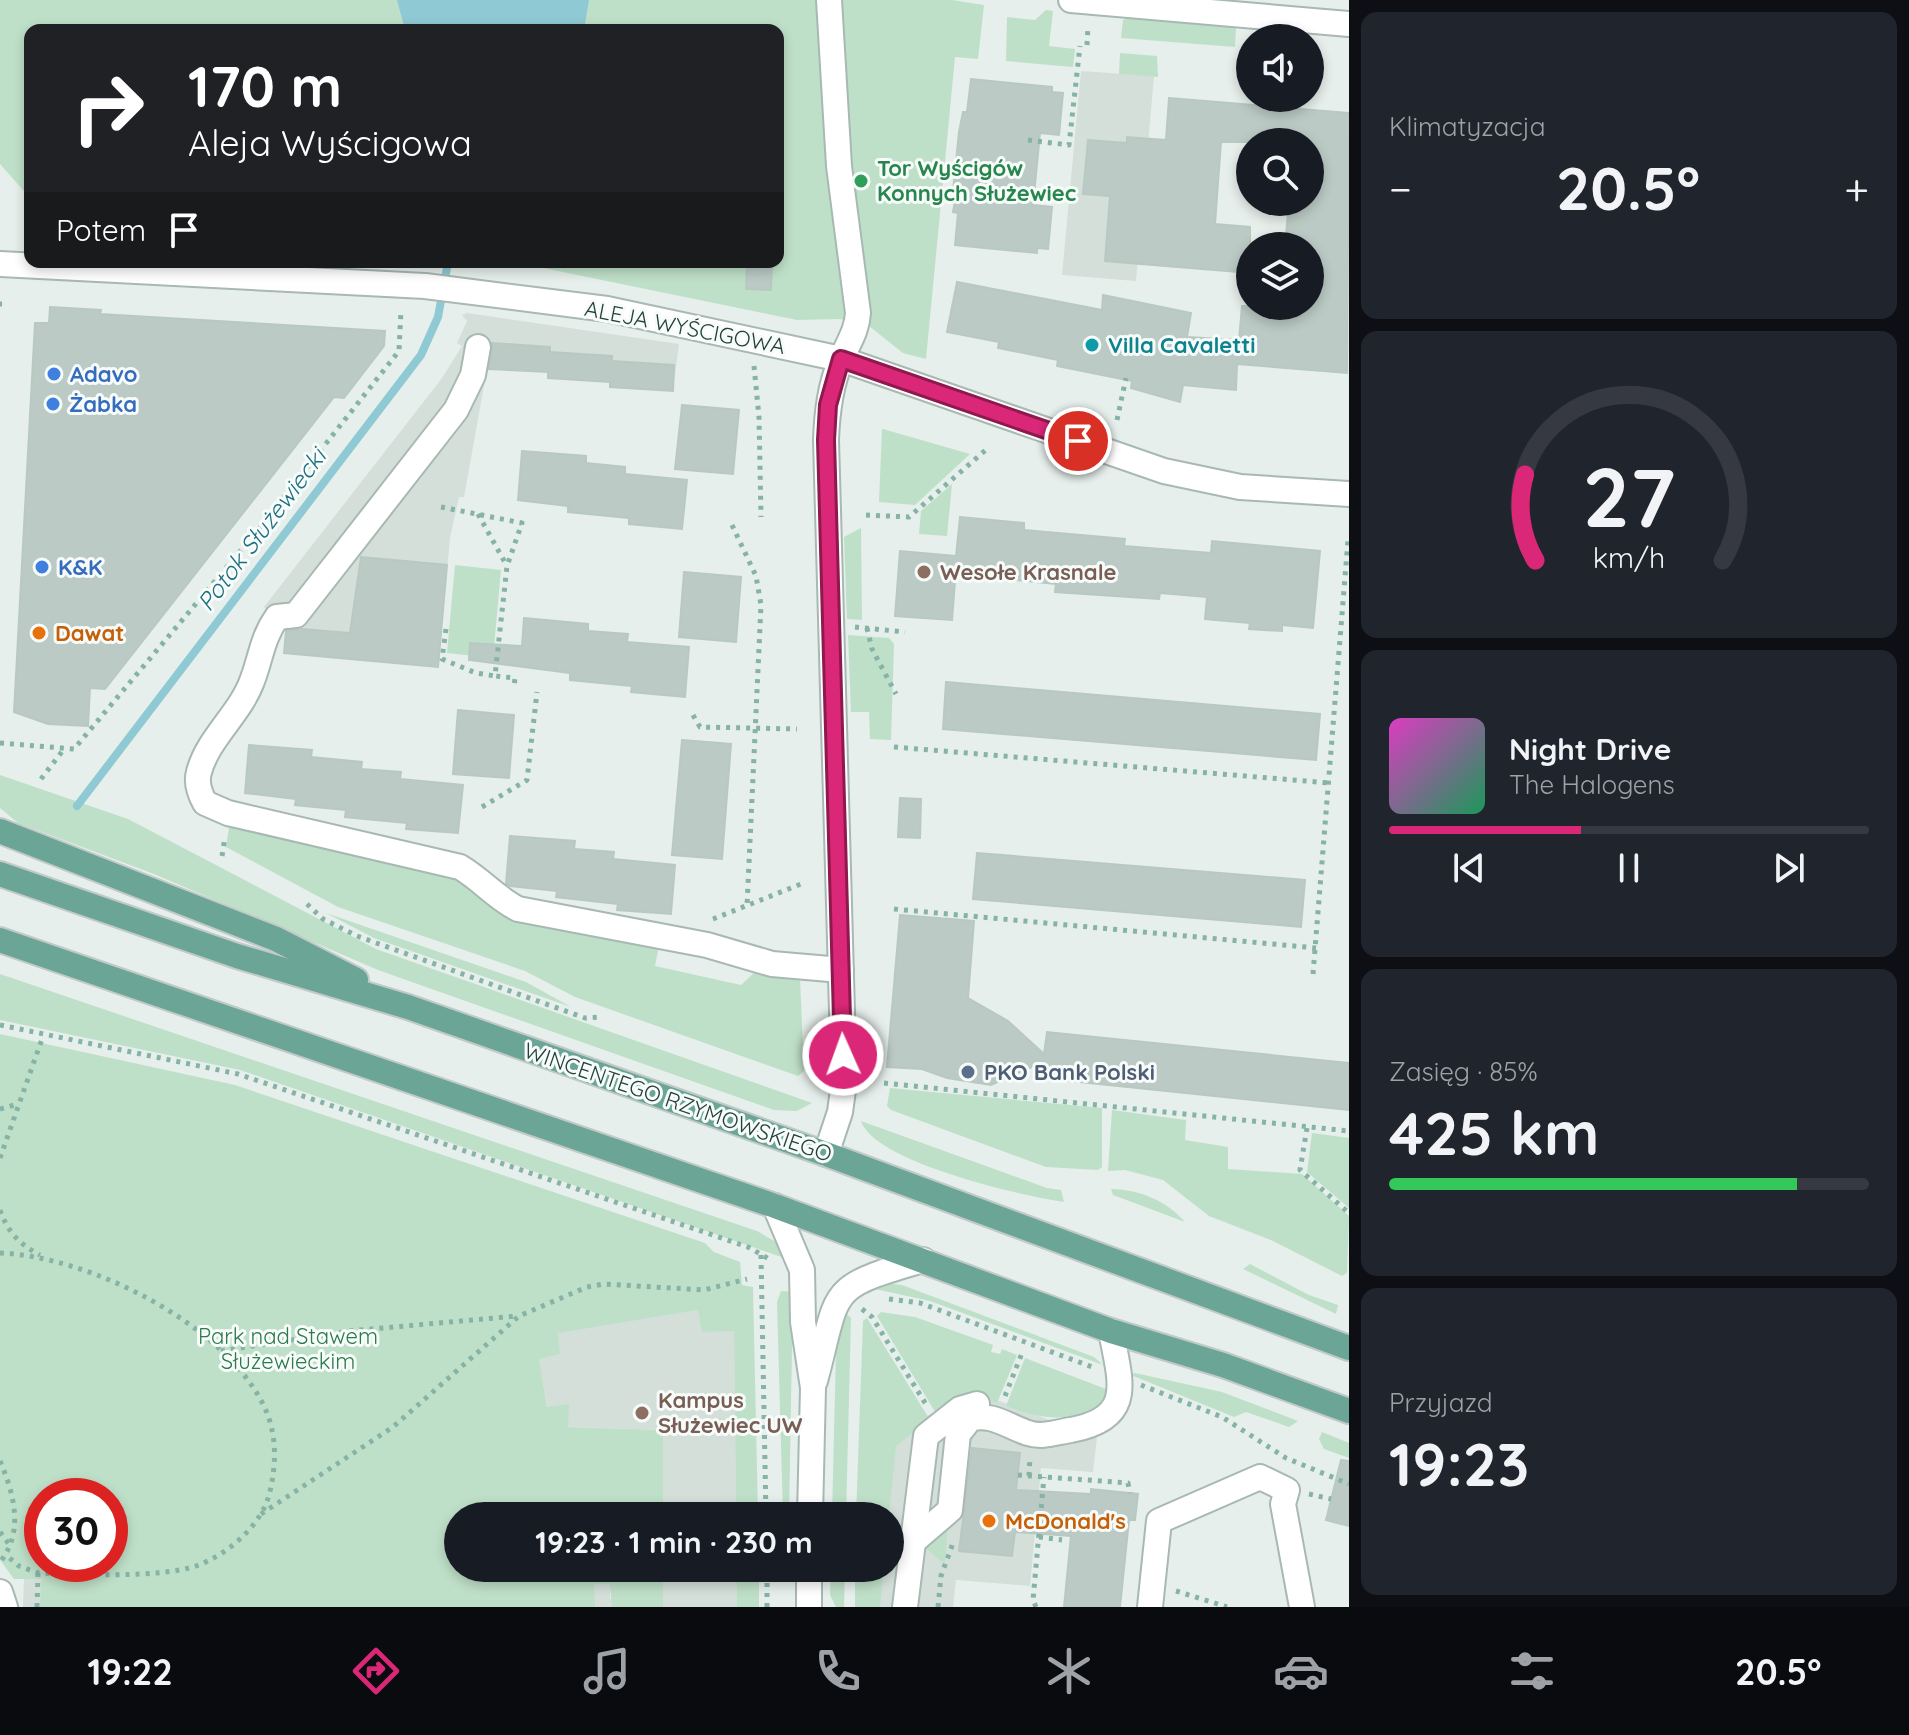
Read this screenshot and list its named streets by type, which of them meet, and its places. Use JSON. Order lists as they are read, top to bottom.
{
  "streets": {
    "main road": ["WINCENTEGO RZYMOWSKIEGO"],
    "street": ["ALEJA WYŚCIGOWA"]
  },
  "water": ["Potok Służewiecki"],
  "parks": ["Park nad Stawem Służewieckim"],
  "places": [
    "Tor Wyścigów Konnych Służewiec",
    "Villa Cavaletti",
    "Adavo",
    "Żabka",
    "K&K",
    "Wesołe Krasnale",
    "Dawat",
    "PKO Bank Polski",
    "Kampus Służewiec UW",
    "McDonald's"
  ],
  "page": {
    "tile": [
      "Klimatyzacja",
      ["Zasięg · 85%", "425 km"],
      ["Przyjazd", "19:23"]
    ],
    "turn": ["170 m", "Aleja Wyścigowa"],
    "heat": ["−", "20.5°", "+"],
    "then": "Potem",
    "song": ["Night Drive", "The Halogens"],
    "limit": "30",
    "trip": "19:23 · 1 min · 230 m",
    "tabs": ["19:22", "20.5°"],
    "gauge": ["27", "km/h"]
  }
}
